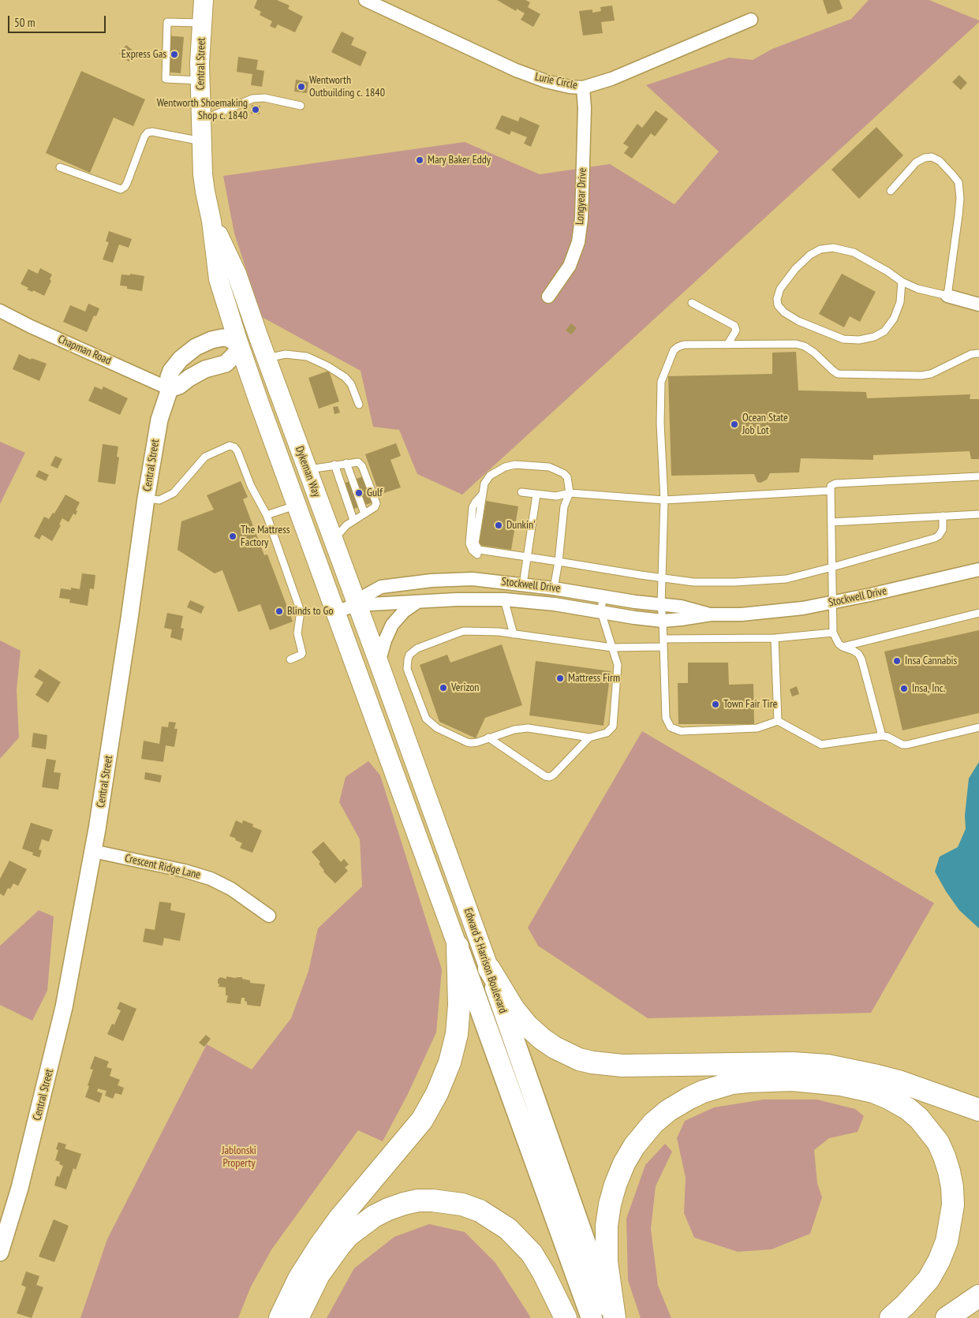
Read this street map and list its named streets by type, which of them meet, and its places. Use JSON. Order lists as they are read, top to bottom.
{
  "streets": {
    "main road": ["Central Street", "Dykeman Way", "Edward S Harrison Boulevard"],
    "street": [
      "Lurie Circle",
      "Longyear Drive",
      "Chapman Road",
      "Stockwell Drive",
      "Crescent Ridge Lane"
    ]
  },
  "crossings": [
    ["Central Street", "Chapman Road"],
    ["Central Street", "Dykeman Way"],
    ["Central Street", "Crescent Ridge Lane"],
    ["Lurie Circle", "Longyear Drive"],
    ["Dykeman Way", "Stockwell Drive"],
    ["Dykeman Way", "Edward S Harrison Boulevard"],
    ["Stockwell Drive", "Edward S Harrison Boulevard"]
  ],
  "parks": ["Jablonski Property"],
  "places": [
    "Express Gas",
    "Wentworth Outbuilding c. 1840",
    "Wentworth Shoemaking Shop c. 1840",
    "Mary Baker Eddy",
    "Ocean State Job Lot",
    "Gulf",
    "Dunkin'",
    "The Mattress Factory",
    "Blinds to Go",
    "Insa Cannabis",
    "Mattress Firm",
    "Verizon",
    "Insa, Inc.",
    "Town Fair Tire"
  ],
  "scale_bar": "50 m"
}
